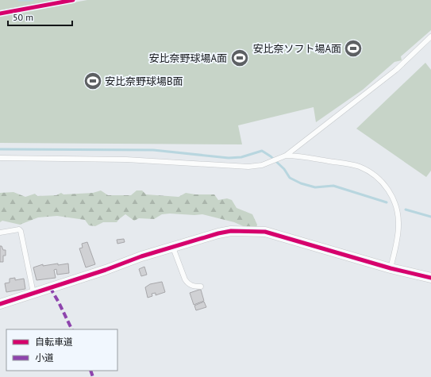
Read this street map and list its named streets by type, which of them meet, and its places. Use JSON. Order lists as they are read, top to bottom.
{
  "places": {
    "sports": ["安比奈ソフト場A面", "安比奈野球場A面", "安比奈野球場B面"]
  },
  "legend": ["自転車道", "小道"],
  "scale_bar": "50 m"
}
